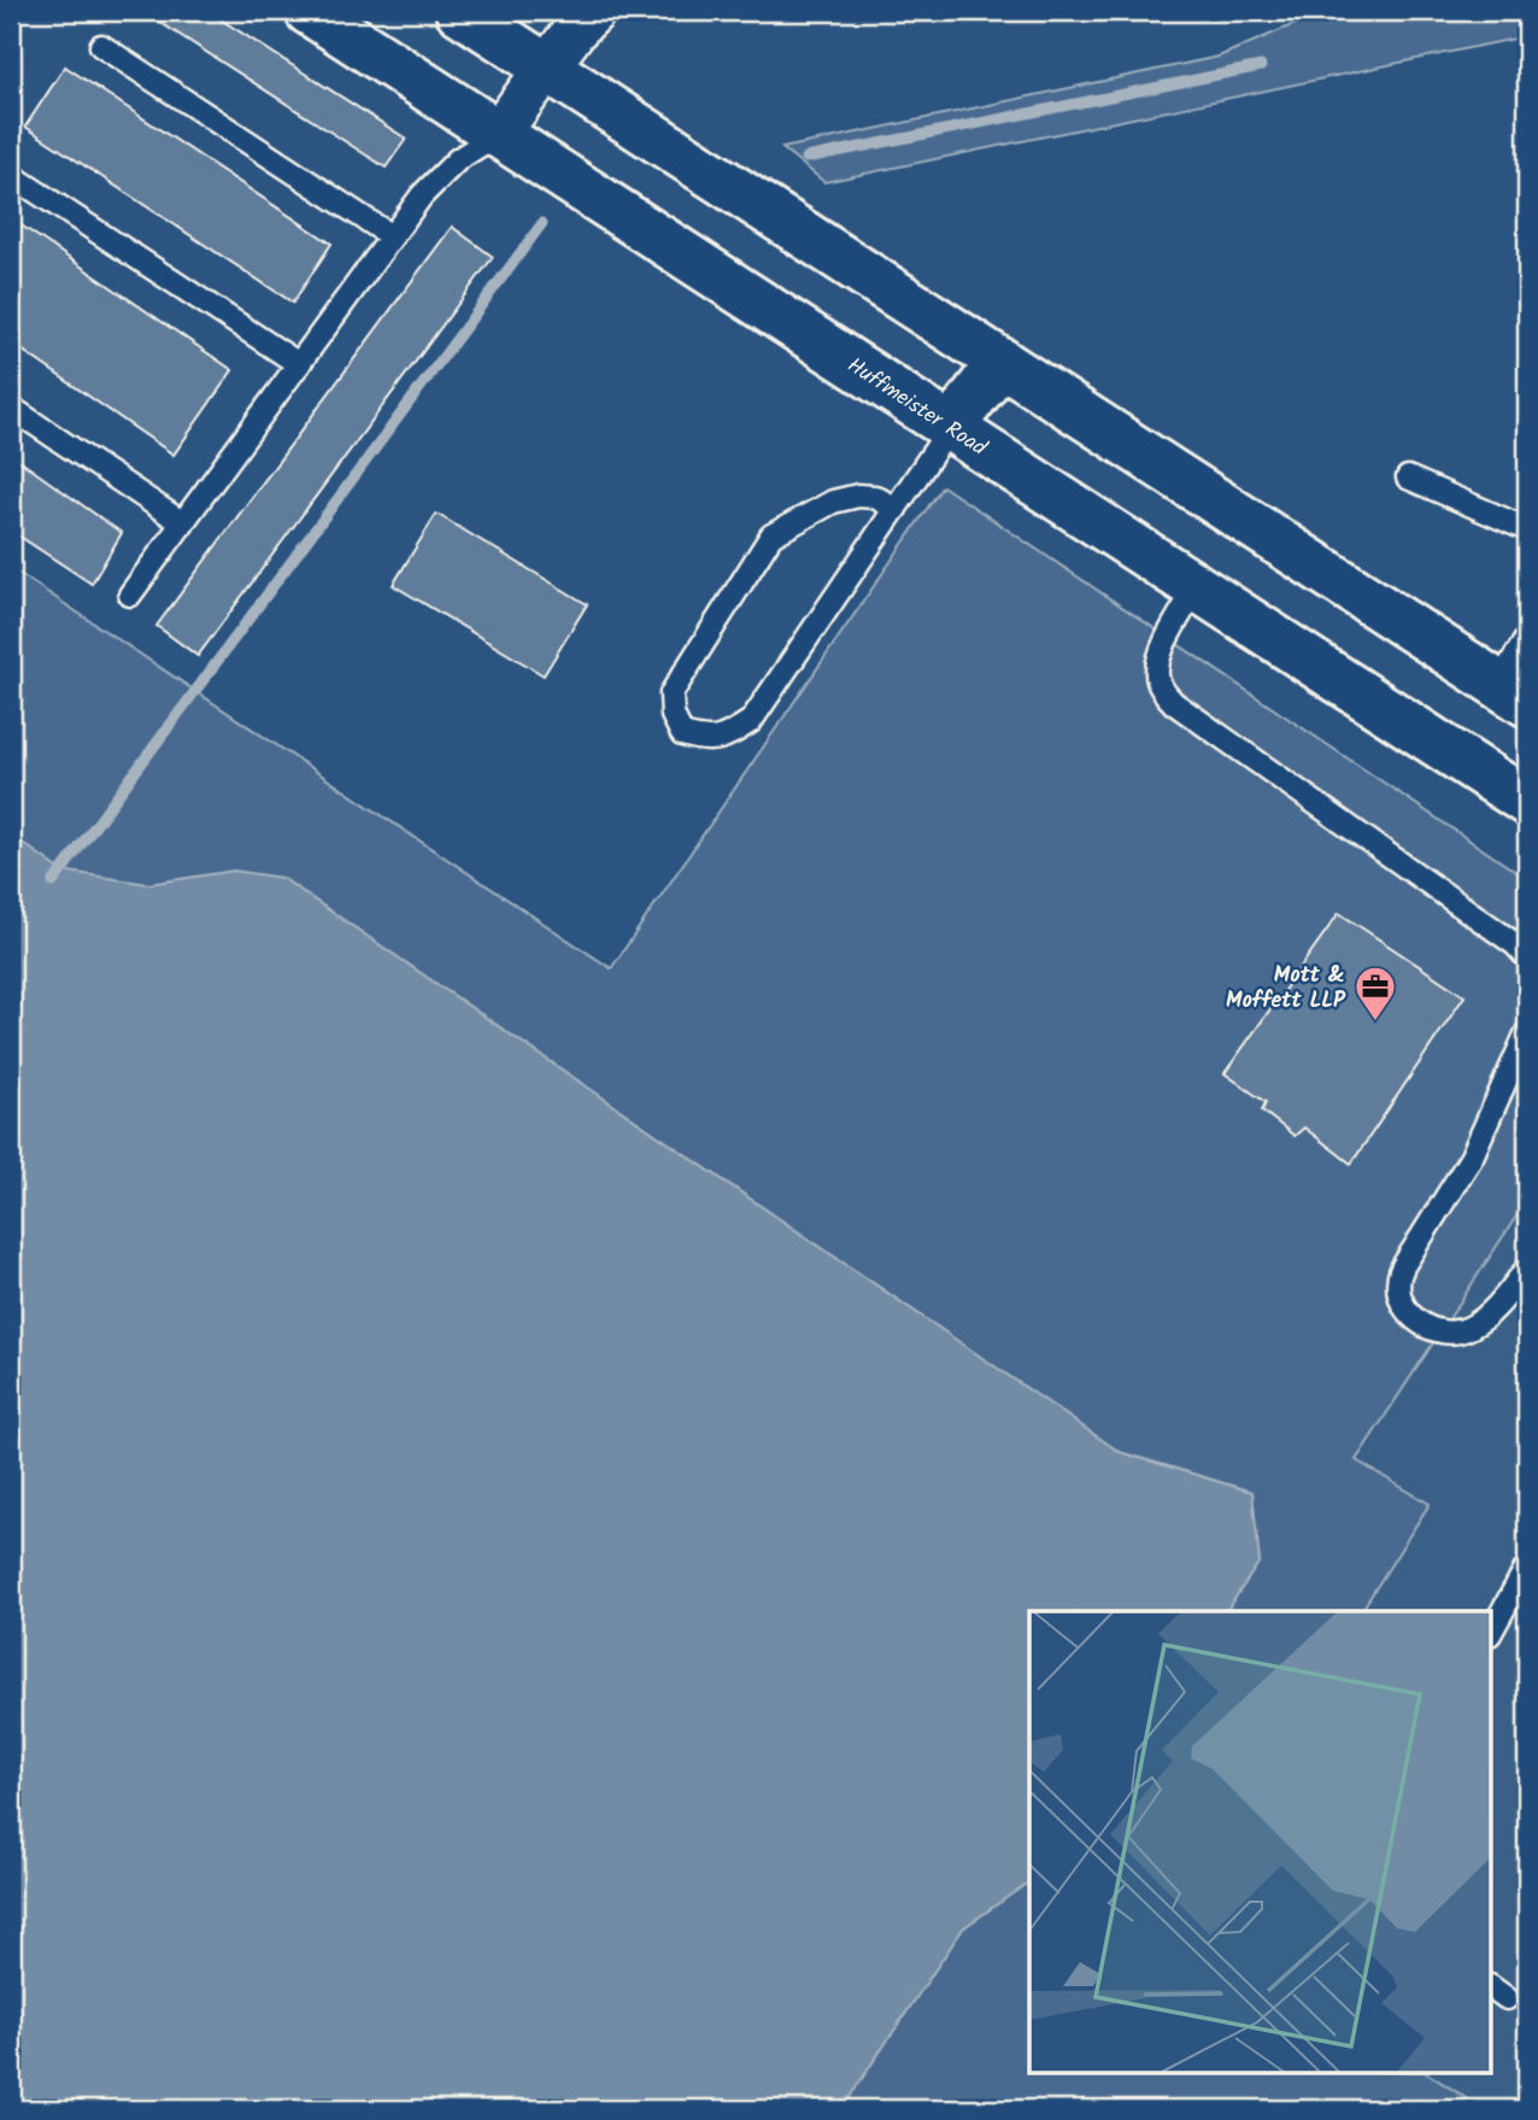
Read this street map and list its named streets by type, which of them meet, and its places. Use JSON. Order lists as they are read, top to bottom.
{
  "streets": {
    "main road": ["Huffmeister Road"]
  },
  "places": {
    "office": ["Mott & Moffett LLP"]
  }
}
